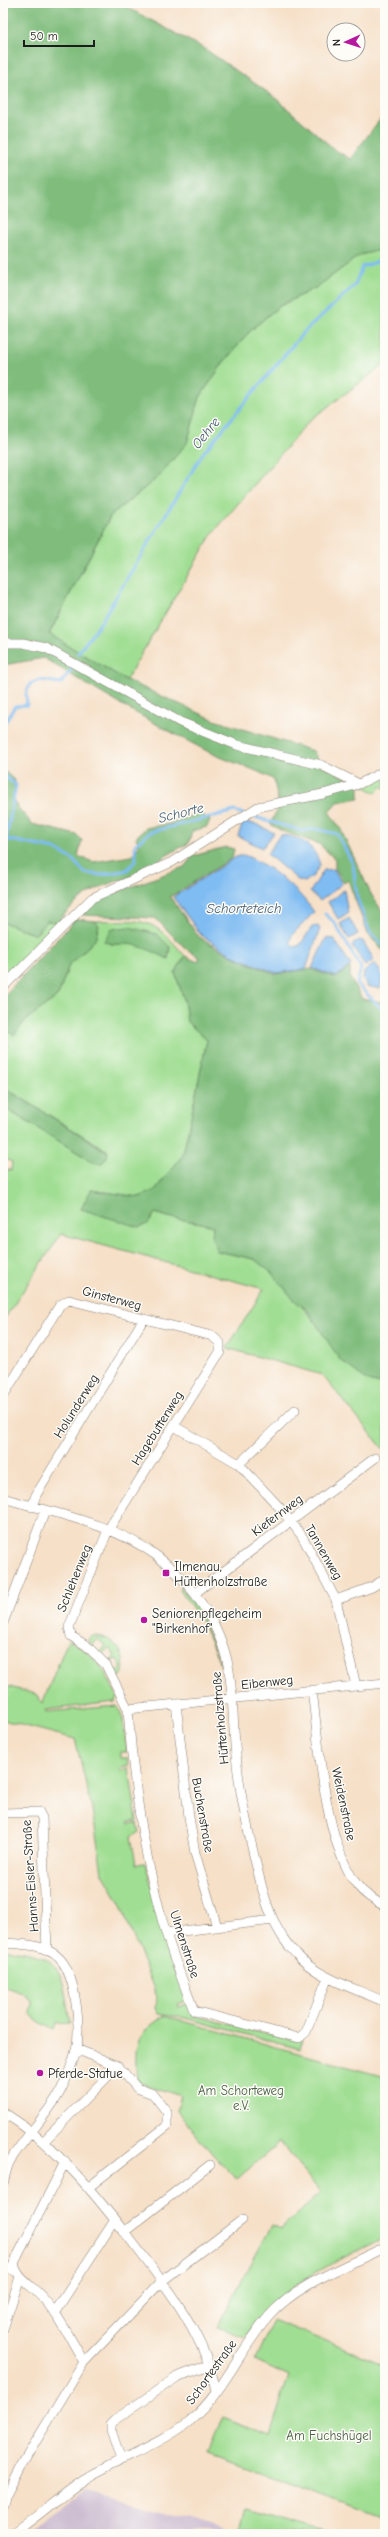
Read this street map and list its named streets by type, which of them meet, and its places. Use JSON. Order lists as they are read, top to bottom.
{
  "streets": {
    "street": [
      "Ginsterweg",
      "Holunderweg",
      "Hagebuttenweg",
      "Kiefernweg",
      "Tannenweg",
      "Schlehenweg",
      "Eibenweg",
      "Hüttenholzstraße",
      "Weidenstraße",
      "Buchenstraße",
      "Hanns-Eisler-Straße",
      "Ulmenstraße",
      "Schortestraße"
    ]
  },
  "crossings": [
    ["Ginsterweg", "Holunderweg"],
    ["Ginsterweg", "Hagebuttenweg"],
    ["Holunderweg", "Hüttenholzstraße"],
    ["Hagebuttenweg", "Tannenweg"],
    ["Hagebuttenweg", "Schlehenweg"],
    ["Hagebuttenweg", "Hüttenholzstraße"],
    ["Kiefernweg", "Tannenweg"],
    ["Kiefernweg", "Hüttenholzstraße"],
    ["Tannenweg", "Eibenweg"],
    ["Schlehenweg", "Eibenweg"],
    ["Schlehenweg", "Hüttenholzstraße"],
    ["Schlehenweg", "Ulmenstraße"],
    ["Eibenweg", "Hüttenholzstraße"],
    ["Eibenweg", "Weidenstraße"],
    ["Eibenweg", "Buchenstraße"],
    ["Eibenweg", "Ulmenstraße"],
    ["Hüttenholzstraße", "Ulmenstraße"]
  ],
  "water": ["Oehre", "Schorte", "Schorteteich"],
  "parks": ["Am Schorteweg e.V.", "Am Fuchshügel"],
  "places": {
    "transit": ["Ilmenau, Hüttenholzstraße"],
    "other": ["Seniorenpflegeheim \"Birkenhof\"", "Pferde-Statue"]
  },
  "scale_bar": "50 m",
  "north": "left"
}
